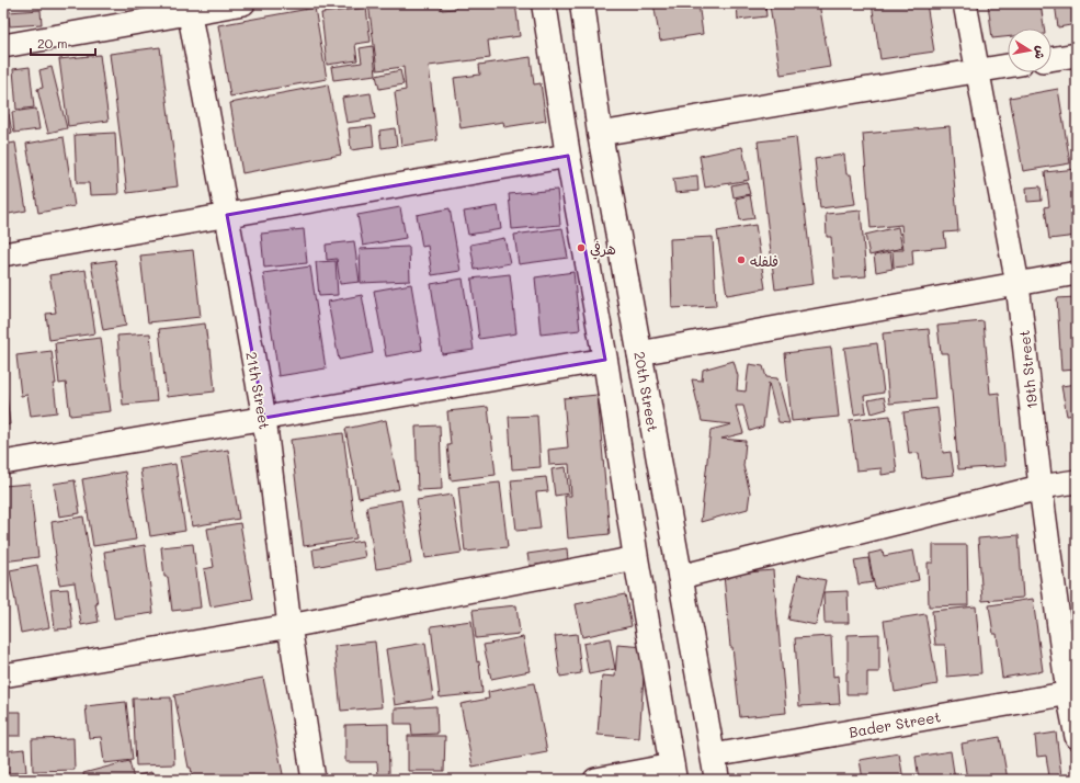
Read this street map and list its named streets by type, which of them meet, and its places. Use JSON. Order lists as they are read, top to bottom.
{
  "streets": {
    "street": [
      "19th Street",
      "21th Street",
      "20th Street",
      "Bader Street"
    ]
  },
  "crossings": [
    ["19th Street", "Bader Street"],
    ["20th Street", "Bader Street"]
  ],
  "places": ["هرفي", "فلفله"],
  "scale_bar": "20 m",
  "north": "right"
}
